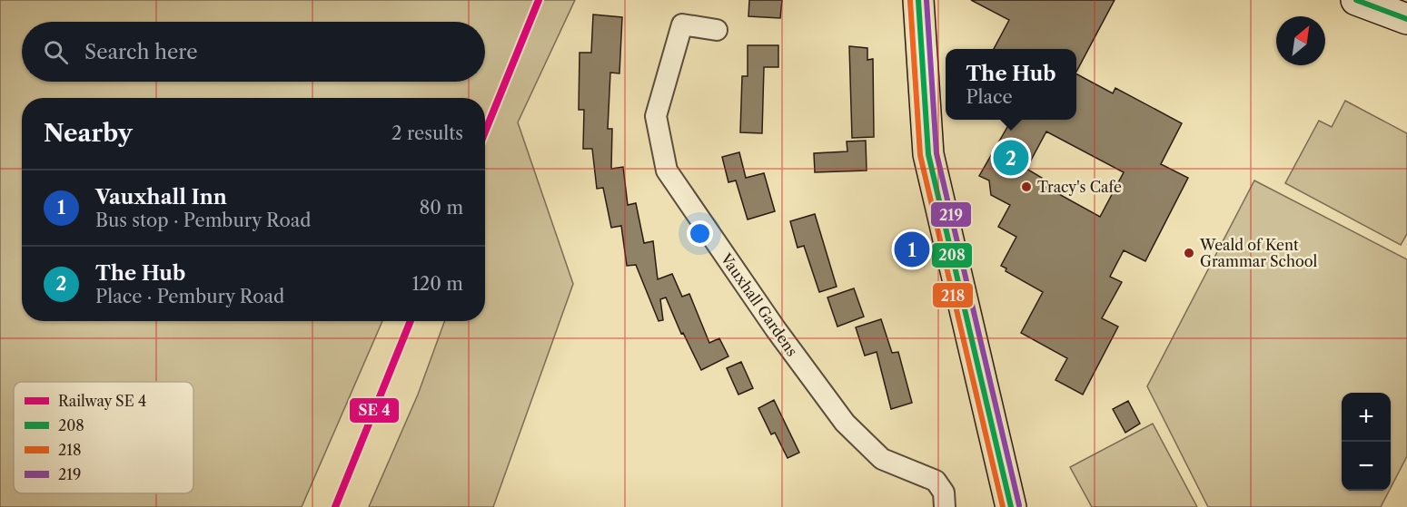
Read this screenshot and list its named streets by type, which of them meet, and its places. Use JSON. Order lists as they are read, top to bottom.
{
  "streets": {
    "street": ["Vauxhall Gardens"]
  },
  "places": ["Tracy's Cafe", "Weald of Kent Grammar School"],
  "lines": ["transit line 208", "transit line 219", "transit line 218"],
  "legend": [
    "Railway SE 4",
    "208",
    "218",
    "219"
  ],
  "north": "top right",
  "page": {
    "search": "Search here",
    "popup": ["The Hub", "Place"],
    "heading": ["Nearby", "2 results"],
    "pins": ["2", "1"],
    "list": [
      {
        "mark": "1",
        "name": "Vauxhall Inn",
        "note": "Bus stop · Pembury Road",
        "value": "80 m"
      },
      {
        "mark": "2",
        "name": "The Hub",
        "note": "Place · Pembury Road",
        "value": "120 m"
      }
    ],
    "map_buttons": ["+", "−"]
  }
}
